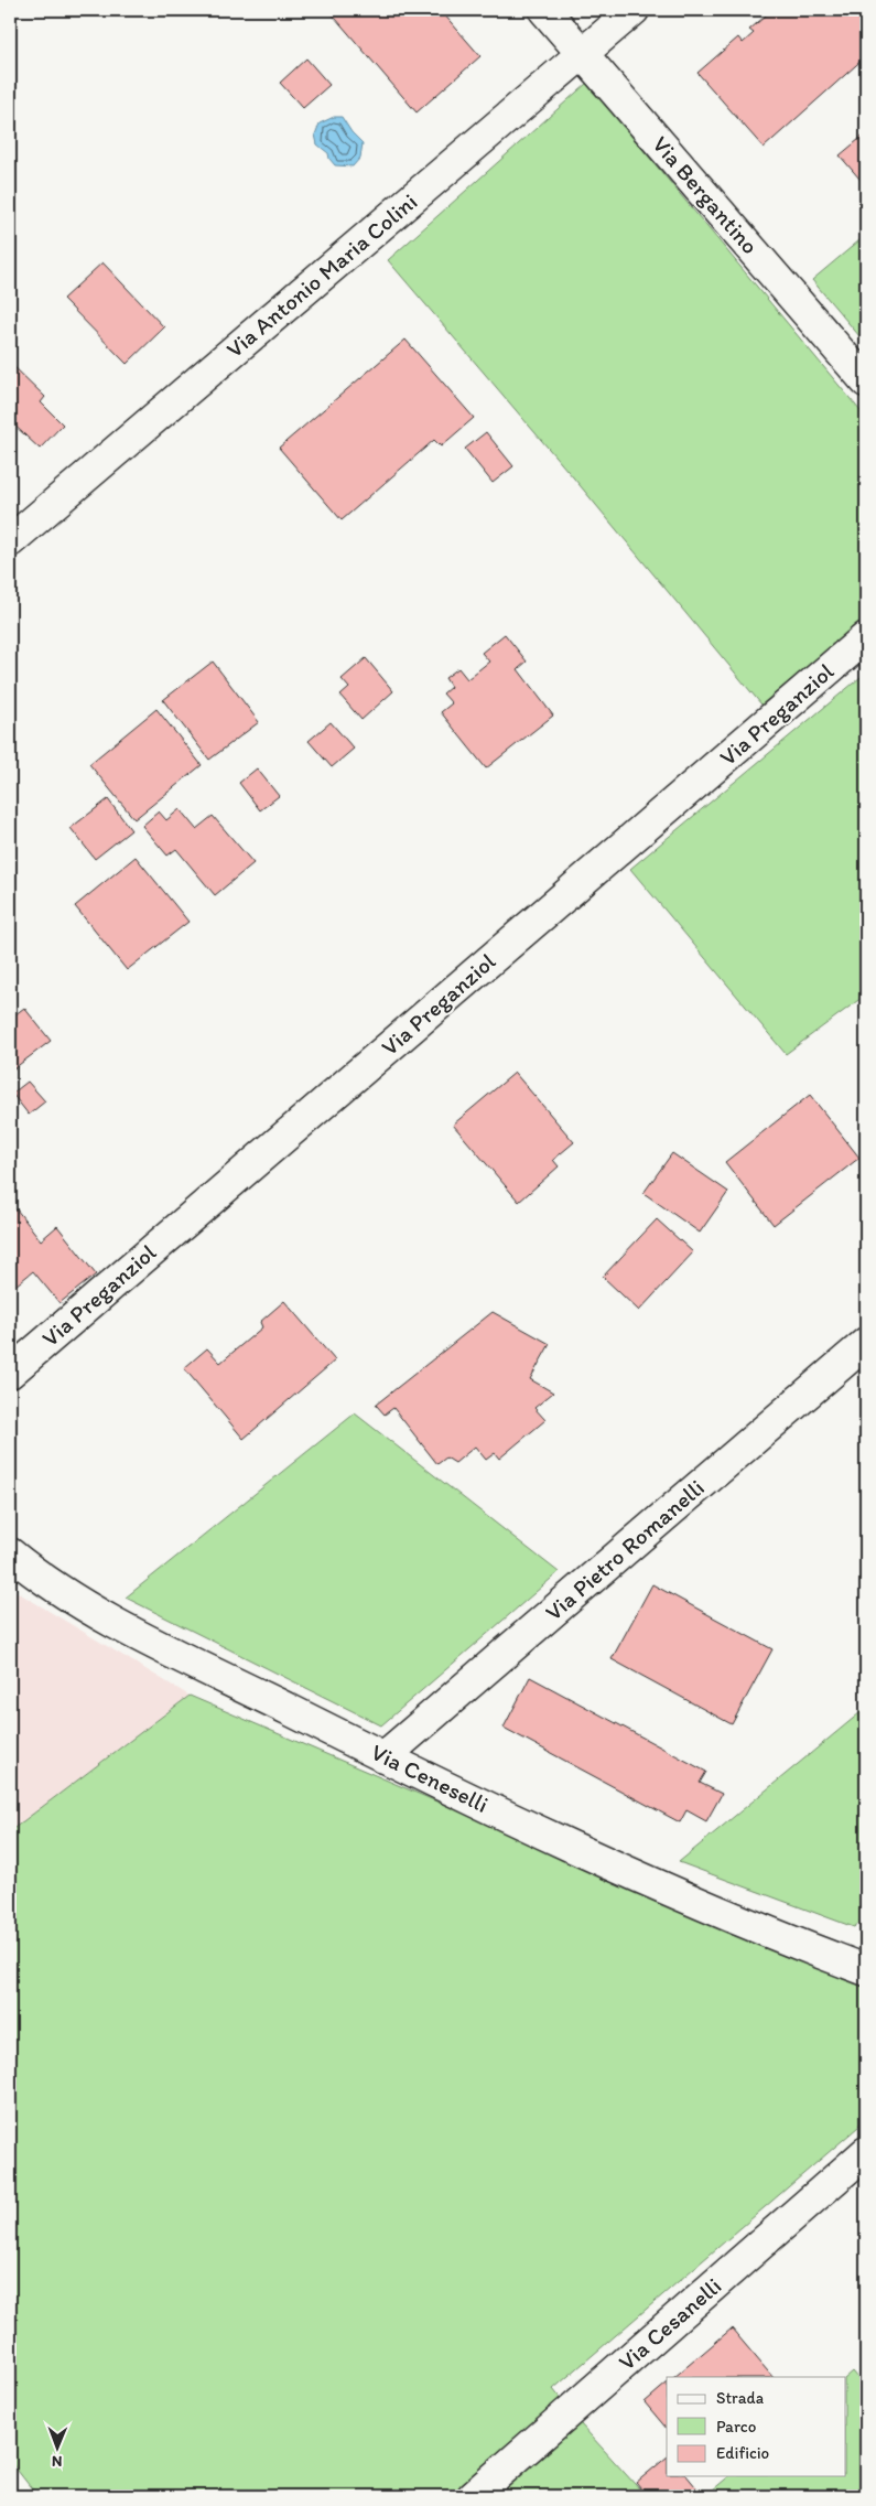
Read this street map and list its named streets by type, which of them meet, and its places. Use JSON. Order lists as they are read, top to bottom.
{
  "streets": {
    "street": [
      "Via Bergantino",
      "Via Antonio Maria Colini",
      "Via Preganziol",
      "Via Pietro Romanelli",
      "Via Ceneselli",
      "Via Cesanelli"
    ]
  },
  "crossings": [
    ["Via Bergantino", "Via Antonio Maria Colini"],
    ["Via Pietro Romanelli", "Via Ceneselli"]
  ],
  "legend": ["Strada", "Parco", "Edificio"],
  "north": "bottom"
}
